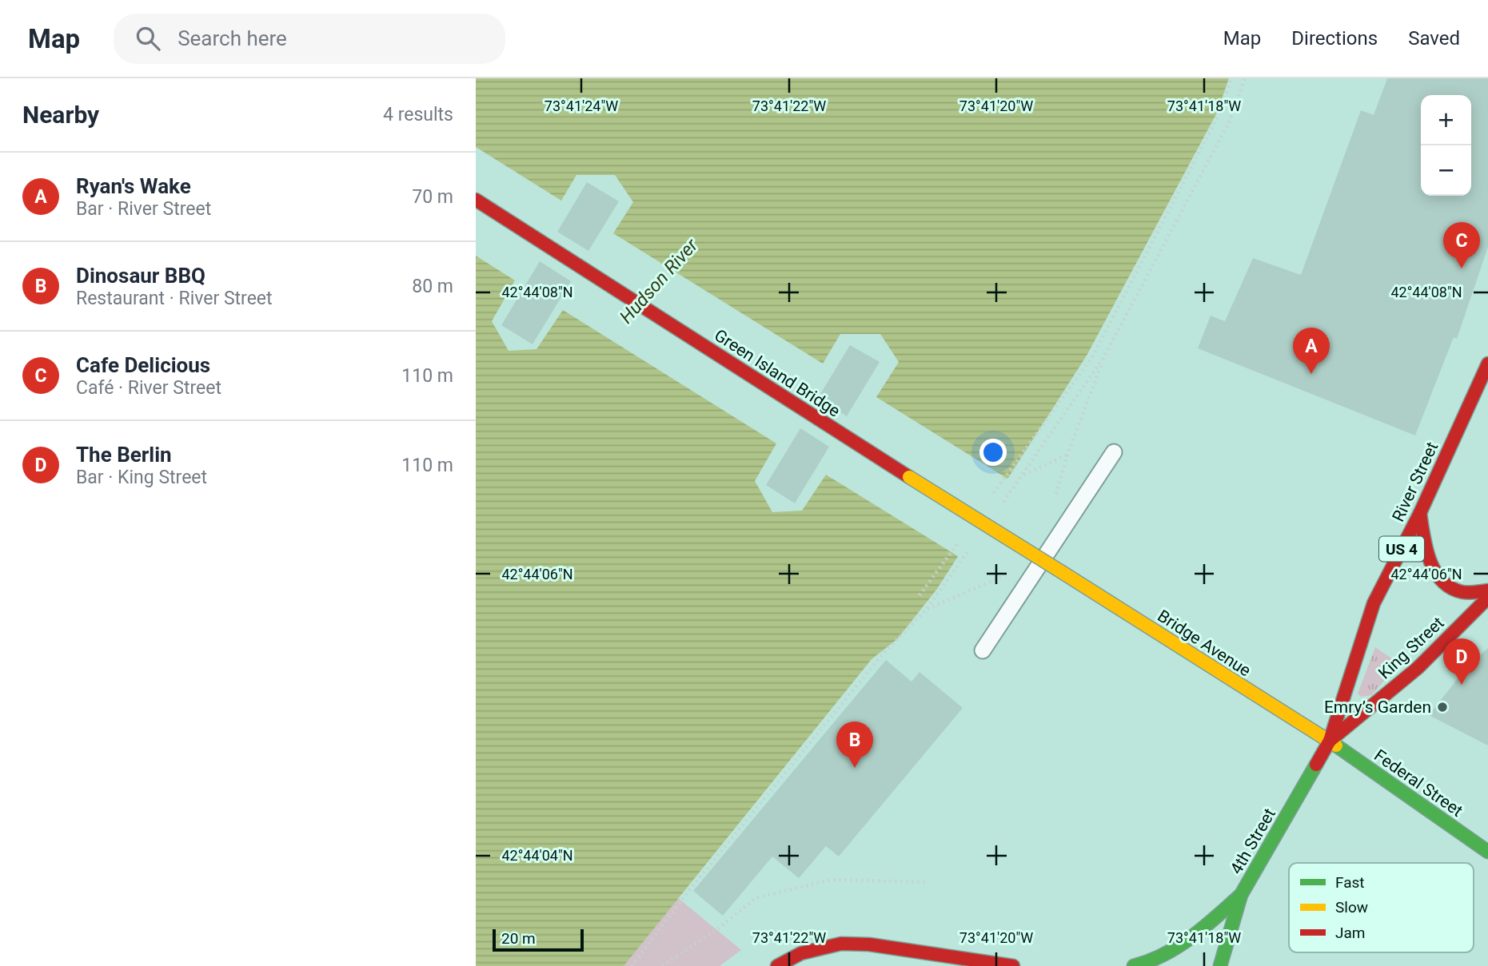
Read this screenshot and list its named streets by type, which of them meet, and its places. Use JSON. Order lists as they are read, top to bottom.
{
  "streets": {
    "main road": [
      "Green Island Bridge",
      "River Street",
      "US 4",
      "Bridge Avenue",
      "King Street",
      "Federal Street",
      "4th Street"
    ]
  },
  "crossings": [
    ["Green Island Bridge", "Bridge Avenue"],
    ["River Street", "Bridge Avenue"],
    ["River Street", "King Street"],
    ["River Street", "Federal Street"],
    ["River Street", "4th Street"],
    ["US 4", "4th Street"],
    ["Bridge Avenue", "King Street"],
    ["Bridge Avenue", "Federal Street"],
    ["Bridge Avenue", "4th Street"],
    ["King Street", "Federal Street"],
    ["King Street", "4th Street"],
    ["Federal Street", "4th Street"]
  ],
  "water": ["Hudson River"],
  "places": ["Emry’s Garden"],
  "legend": ["Fast", "Slow", "Jam"],
  "scale_bar": "20 m",
  "page": {
    "header": "Map",
    "search": "Search here",
    "nav": ["Map", "Directions", "Saved"],
    "heading": ["Nearby", "4 results"],
    "map_buttons": ["+", "−"],
    "list": [
      {
        "mark": "A",
        "name": "Ryan's Wake",
        "note": "Bar · River Street",
        "value": "70 m"
      },
      {
        "mark": "B",
        "name": "Dinosaur BBQ",
        "note": "Restaurant · River Street",
        "value": "80 m"
      },
      {
        "mark": "C",
        "name": "Cafe Delicious",
        "note": "Café · River Street",
        "value": "110 m"
      },
      {
        "mark": "D",
        "name": "The Berlin",
        "note": "Bar · King Street",
        "value": "110 m"
      }
    ],
    "pins": [
      "C",
      "A",
      "D",
      "B"
    ],
    "scale": "20 m"
  },
  "coordinates": [
    "73°41'24\"W",
    "73°41'22\"W",
    "73°41'20\"W",
    "73°41'18\"W",
    "42°44'08\"N",
    "42°44'06\"N",
    "42°44'04\"N"
  ]
}
